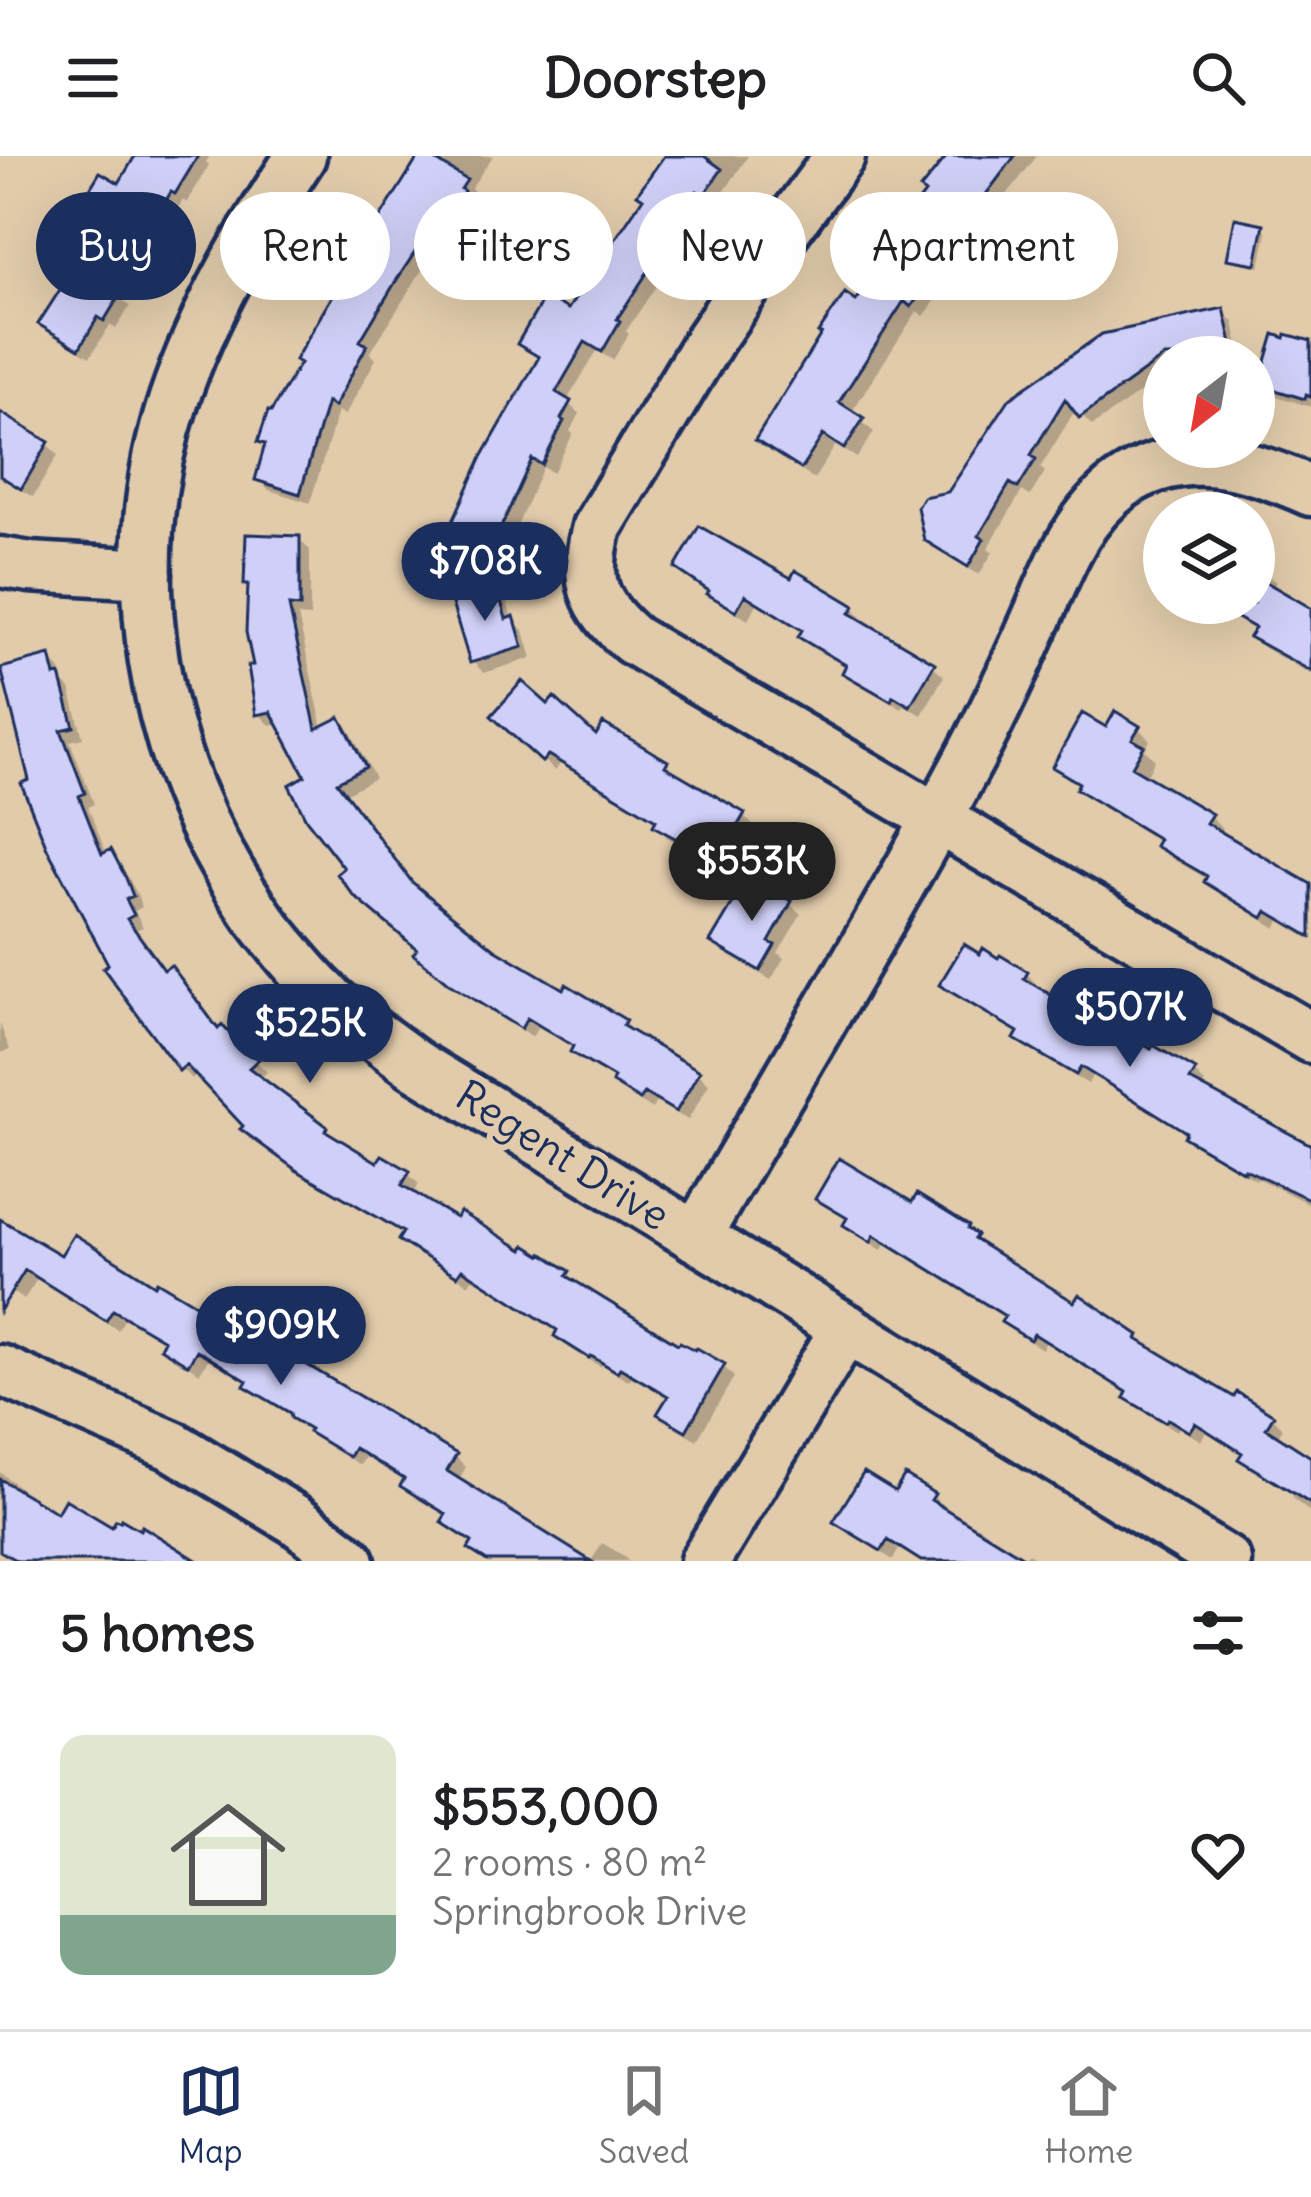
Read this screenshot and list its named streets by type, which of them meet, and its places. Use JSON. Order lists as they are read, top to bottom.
{
  "streets": {
    "street": ["Regent Drive"]
  },
  "north": "bottom left",
  "page": {
    "header": "Doorstep",
    "chip": [
      "Buy",
      "Rent",
      "Filters",
      "New",
      "Apartment"
    ],
    "price": [
      "$708K",
      "$553K",
      "$507K",
      "$525K",
      "$909K"
    ],
    "heading": "5 homes",
    "list": [
      {
        "name": "$553,000",
        "note": "2 rooms · 80 m² · Springbrook Drive"
      }
    ],
    "tabs": ["Map", "Saved", "Home"]
  }
}
